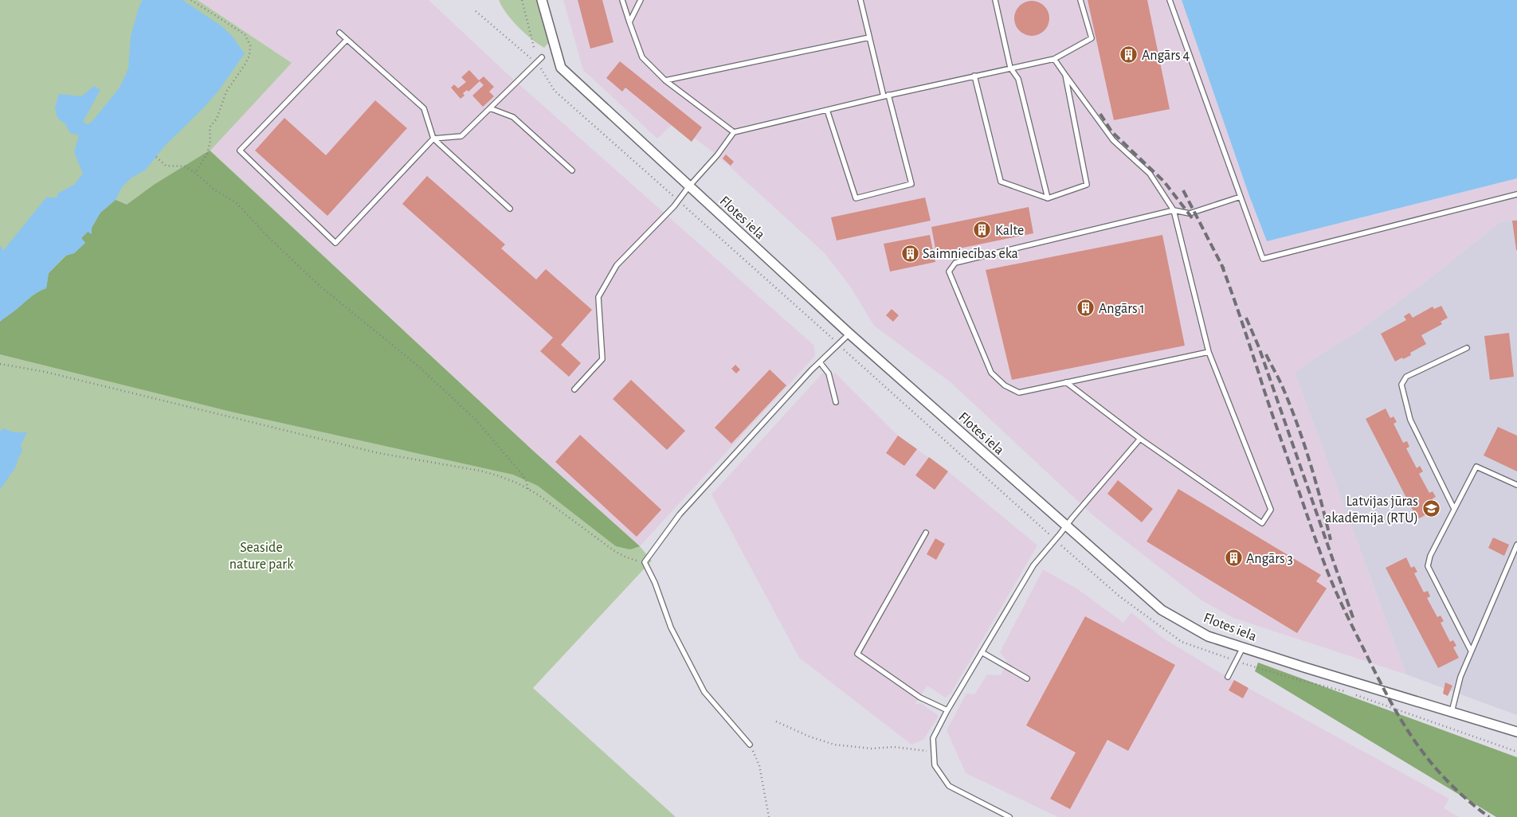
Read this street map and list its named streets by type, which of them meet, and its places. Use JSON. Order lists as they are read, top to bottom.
{
  "streets": {
    "street": ["Flotes iela"]
  },
  "parks": ["Seaside nature park"],
  "places": {
    "building": [
      "Angārs 4",
      "Kalte",
      "Saimniecības eka",
      "Angārs 1",
      "Angārs 3"
    ],
    "school or university": ["Latvijas jūras akadēmija (RTU)"]
  }
}
